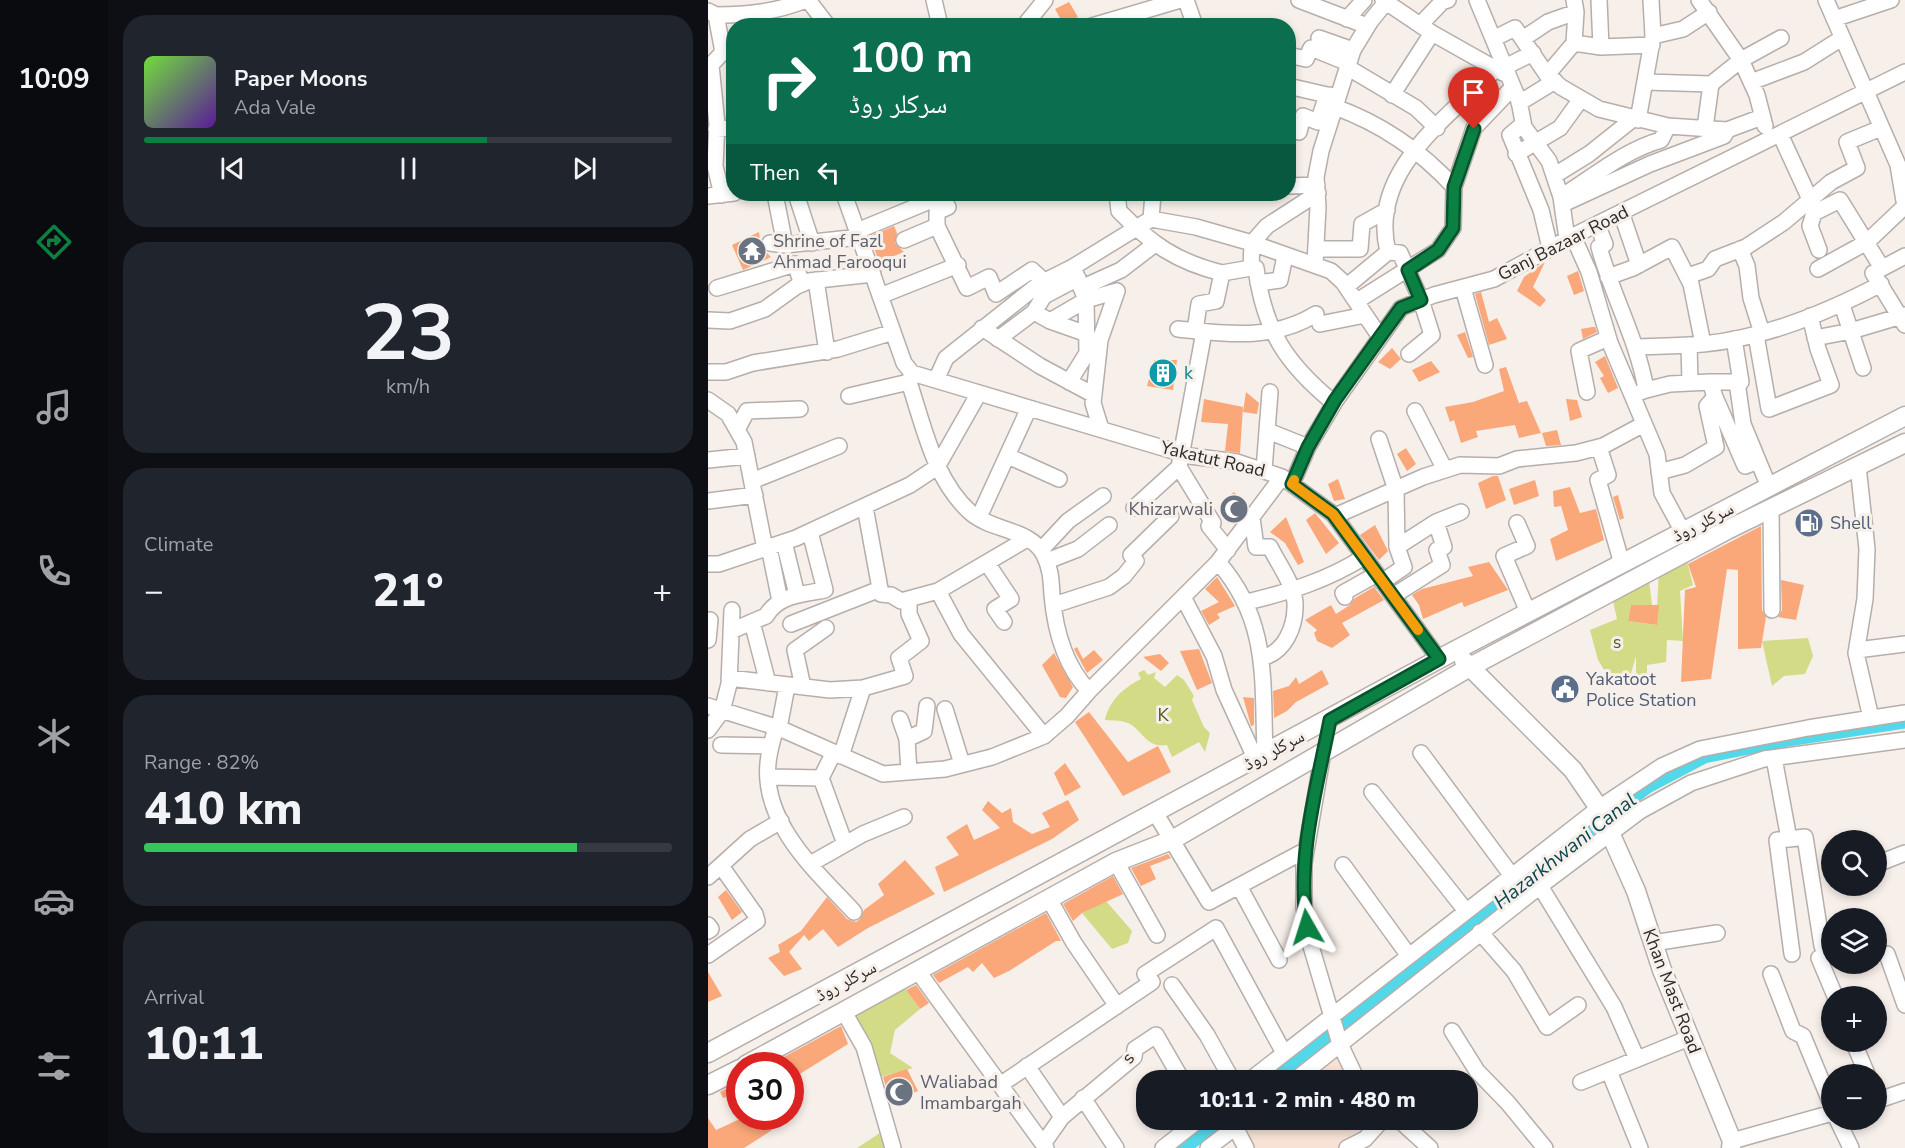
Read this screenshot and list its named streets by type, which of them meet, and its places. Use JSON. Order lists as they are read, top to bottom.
{
  "streets": {
    "main road": ["سرکلر روڈ", "Khan Mast Road"],
    "street": ["Ganj Bazaar Road", "Yakatut Road", "s"]
  },
  "crossings": [
    ["Ganj Bazaar Road", "Yakatut Road"],
    ["Yakatut Road", "سرکلر روڈ"]
  ],
  "water": ["Hazarkhwani Canal"],
  "parks": ["s", "K"],
  "places": {
    "temple": ["Shrine of Fazl Ahmad Farooqui"],
    "building": ["k"],
    "mosque": ["Khizarwali", "Waliabad Imambargah"],
    "fuel station": ["Shell"],
    "public building": ["Yakatoot Police Station"]
  },
  "page": {
    "tabs": "10:09",
    "turn": ["100 m", "سرکلر روڈ"],
    "song": ["Paper Moons", "Ada Vale"],
    "then": "Then",
    "tile": [
      ["23", "km/h"],
      "Climate",
      ["Range · 82%", "410 km"],
      ["Arrival", "10:11"]
    ],
    "heat": ["−", "21°", "+"],
    "map_buttons": ["+", "−"],
    "limit": "30",
    "trip": "10:11 · 2 min · 480 m"
  }
}
